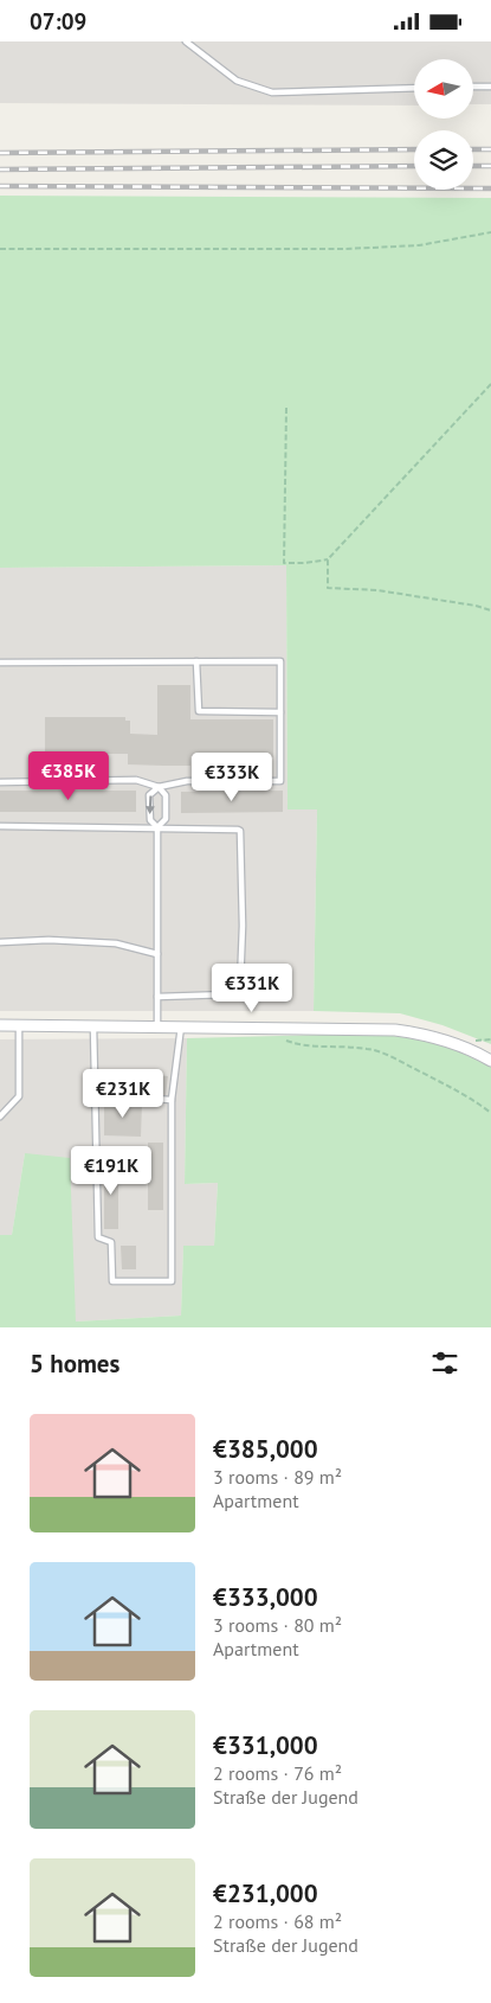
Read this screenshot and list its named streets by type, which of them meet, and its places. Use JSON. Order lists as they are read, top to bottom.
{
  "north": "left",
  "page": {
    "status": "07:09",
    "price": [
      "€385K",
      "€333K",
      "€331K",
      "€231K",
      "€191K"
    ],
    "heading": "5 homes",
    "list": [
      {
        "name": "€385,000",
        "note": "3 rooms · 89 m² · Apartment"
      },
      {
        "name": "€333,000",
        "note": "3 rooms · 80 m² · Apartment"
      },
      {
        "name": "€331,000",
        "note": "2 rooms · 76 m² · Straße der Jugend"
      },
      {
        "name": "€231,000",
        "note": "2 rooms · 68 m² · Straße der Jugend"
      }
    ]
  }
}
